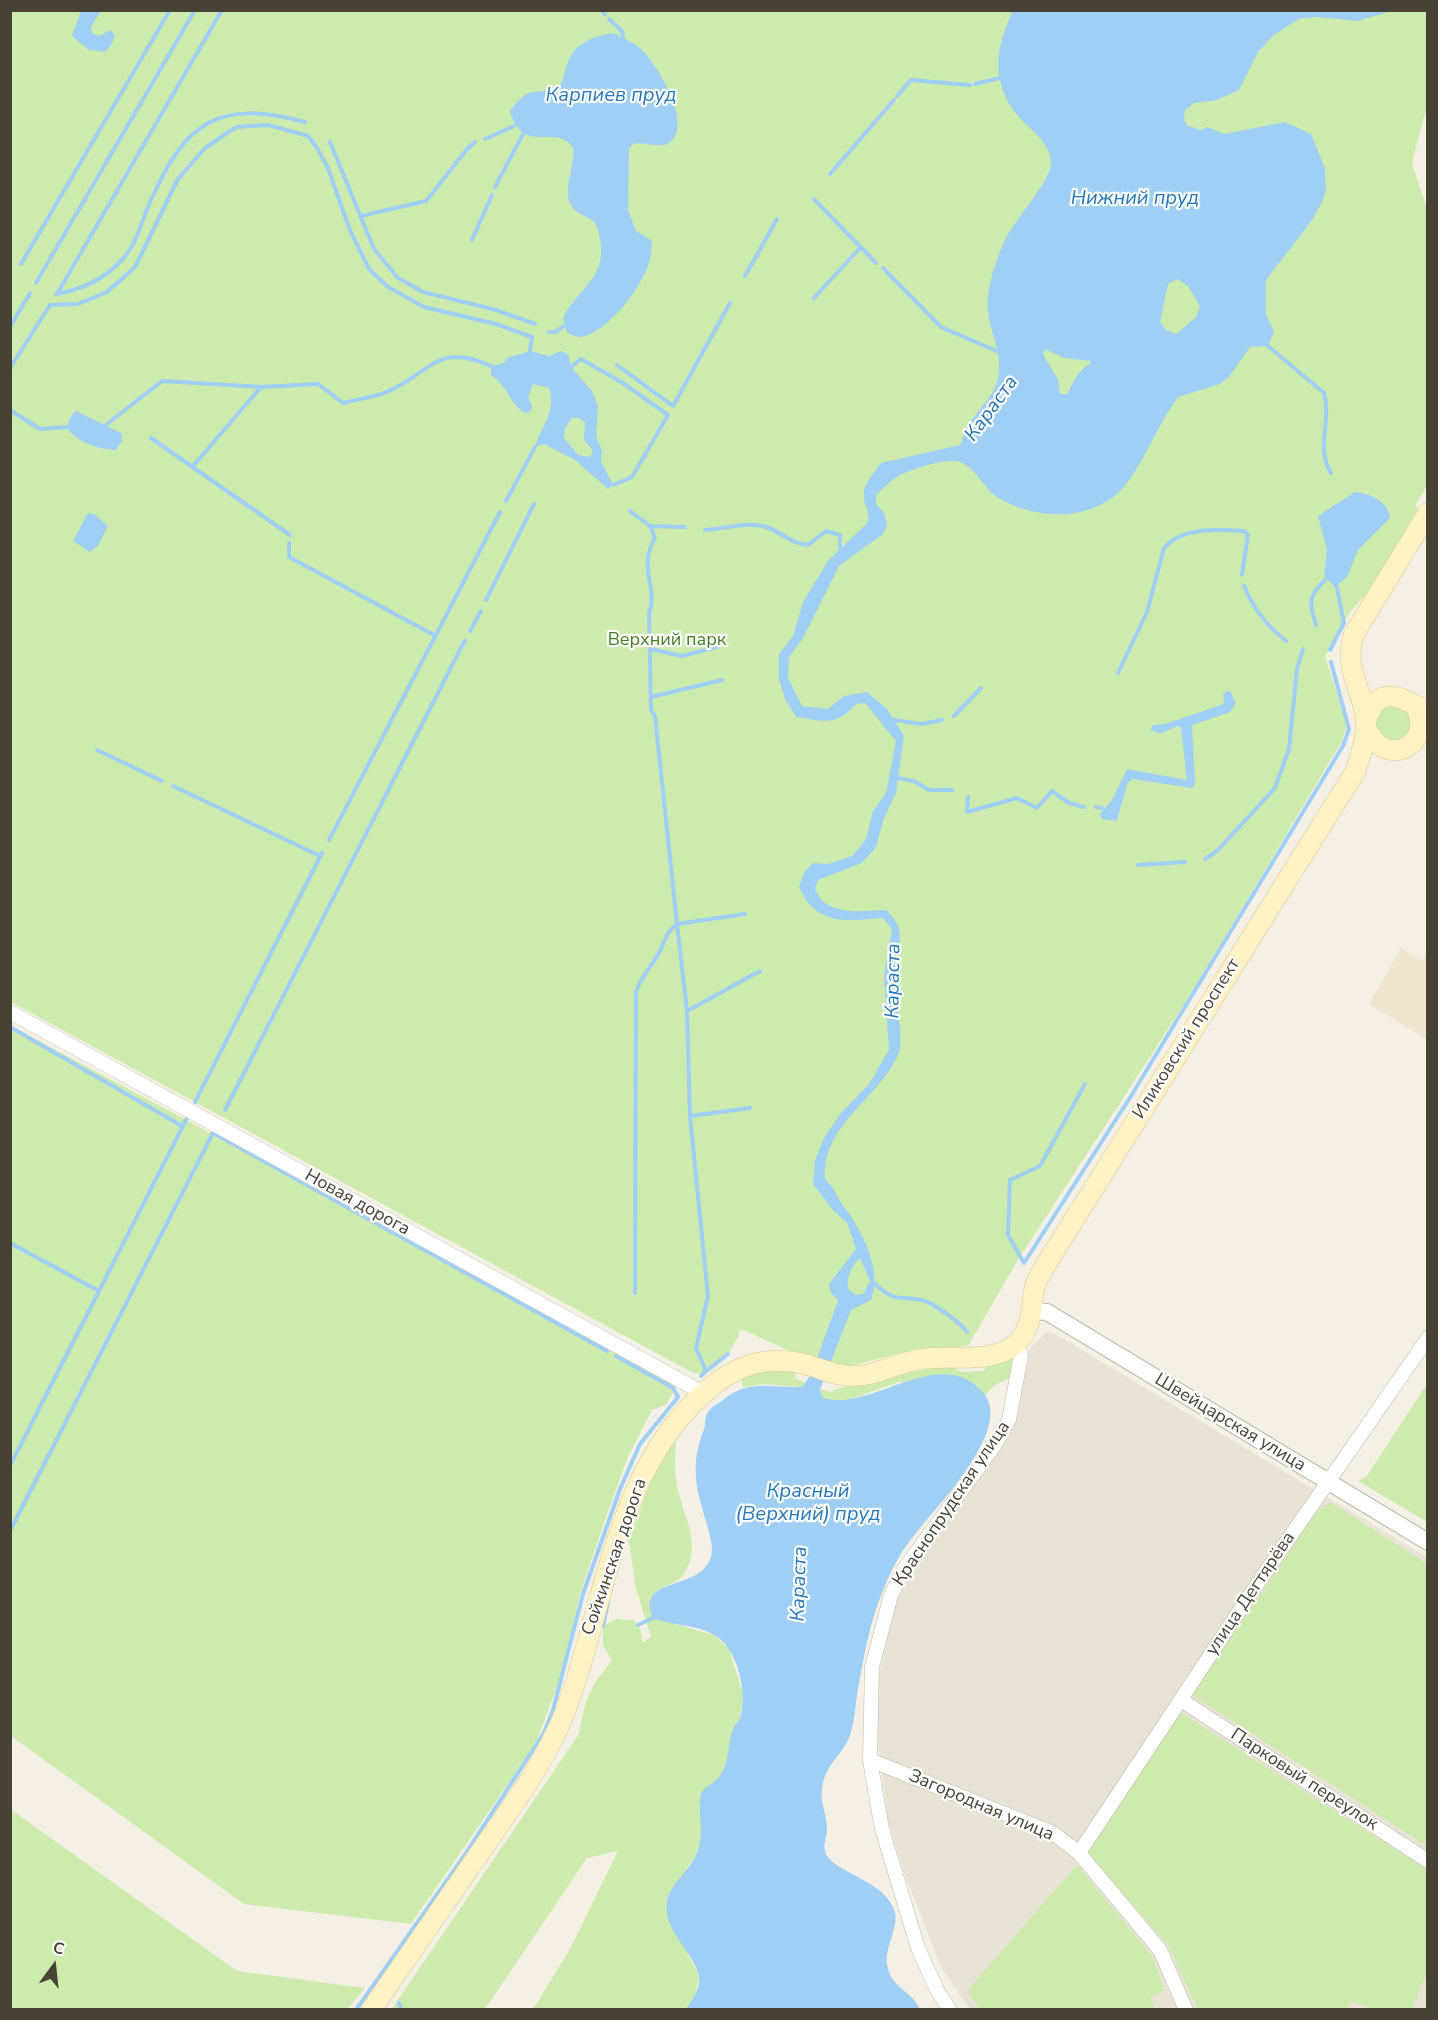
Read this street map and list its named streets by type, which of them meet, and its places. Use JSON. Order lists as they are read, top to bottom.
{
  "streets": {
    "main road": ["Иликовский проспект", "Краснопрудская улица", "Сойкинская дорога"],
    "street": [
      "Новая дорога",
      "Швейцарская улица",
      "улица Дегтярёва",
      "Парковый переулок",
      "Загородная улица"
    ]
  },
  "crossings": [
    ["Иликовский проспект", "Швейцарская улица"],
    ["Иликовский проспект", "Краснопрудская улица"],
    ["Новая дорога", "Сойкинская дорога"],
    ["Швейцарская улица", "Краснопрудская улица"],
    ["Швейцарская улица", "улица Дегтярёва"],
    ["Краснопрудская улица", "Сойкинская дорога"],
    ["Краснопрудская улица", "Загородная улица"],
    ["улица Дегтярёва", "Парковый переулок"],
    ["улица Дегтярёва", "Загородная улица"]
  ],
  "water": [
    "Карпиев пруд",
    "Нижний пруд",
    "Караста",
    "Красный (Верхний) пруд"
  ],
  "parks": ["Верхний парк"],
  "north": "top"
}
